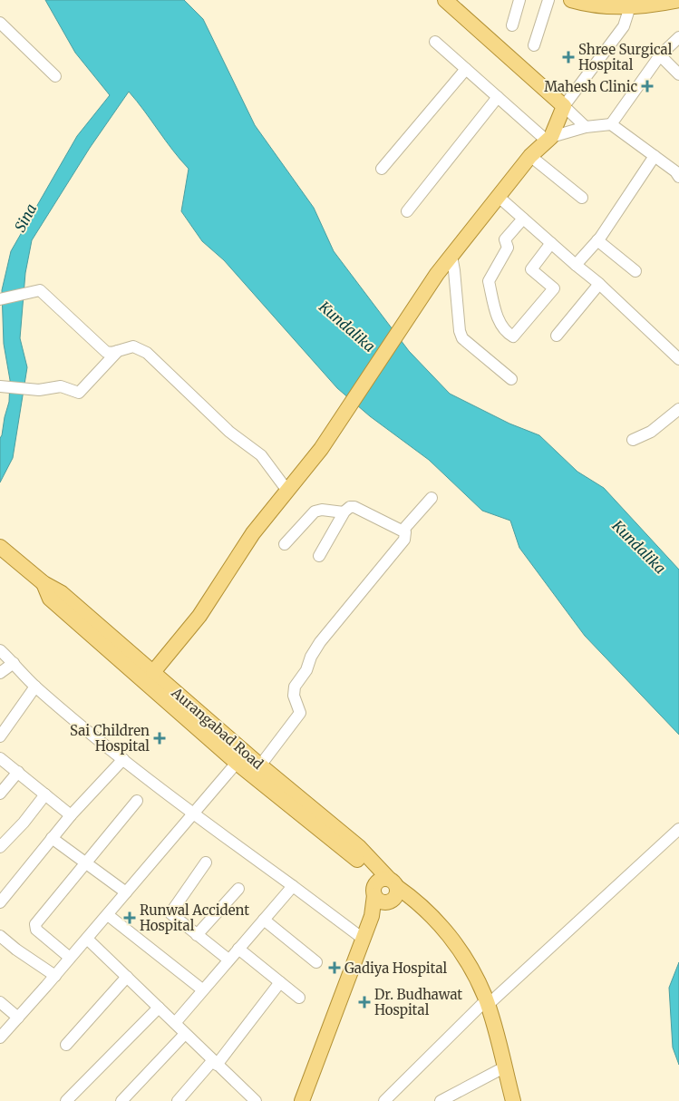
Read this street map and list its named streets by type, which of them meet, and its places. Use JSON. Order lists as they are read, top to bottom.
{
  "streets": {
    "main road": ["Aurangabad Road"]
  },
  "water": ["Sina", "Kundalika"],
  "places": {
    "health": [
      "Shree Surgical Hospital",
      "Mahesh Clinic",
      "Sai Children Hospital",
      "Runwal Accident Hospital",
      "Gadiya Hospital",
      "Dr. Budhawat Hospital"
    ]
  }
}
